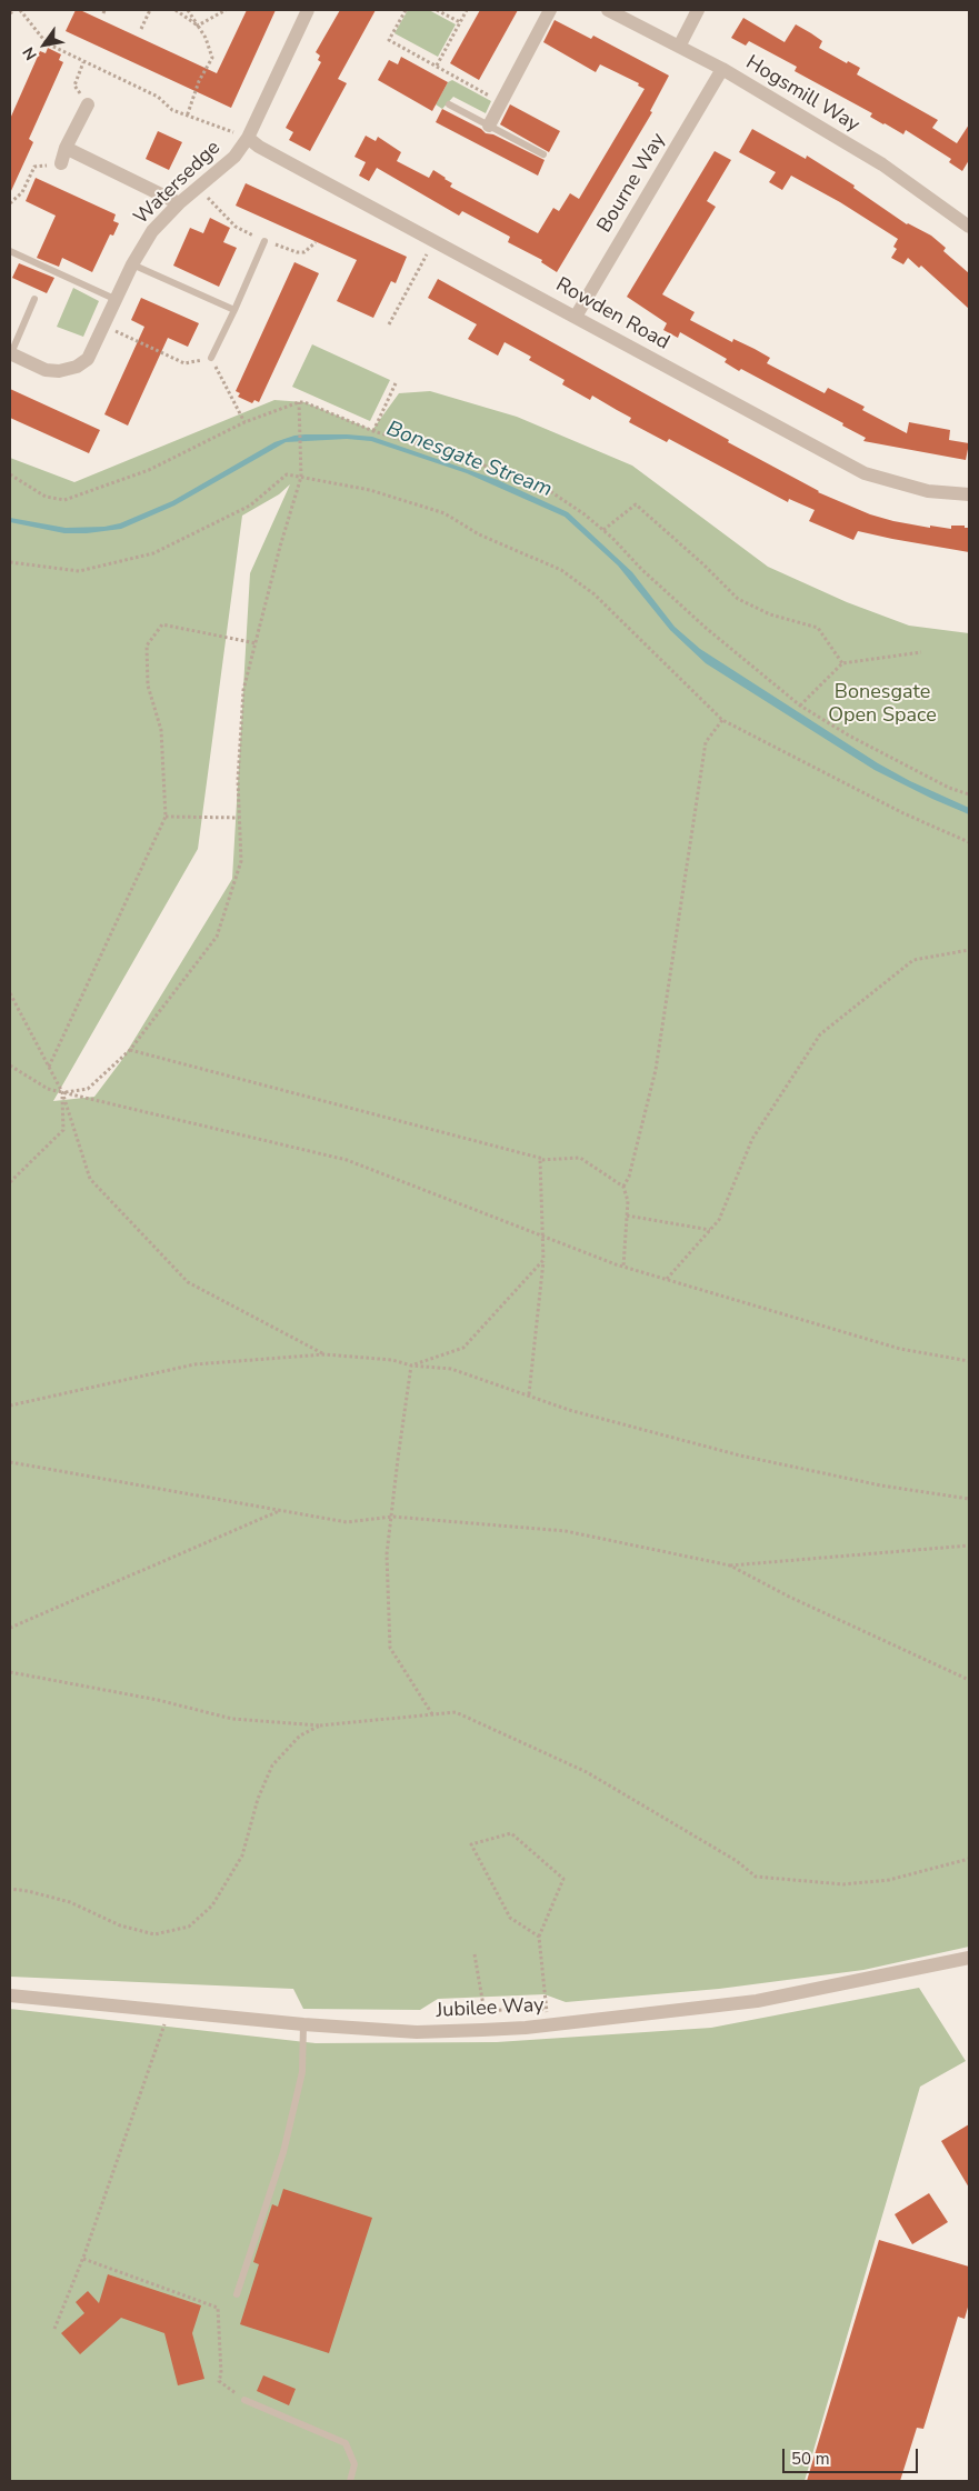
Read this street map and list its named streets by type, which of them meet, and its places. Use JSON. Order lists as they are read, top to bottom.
{
  "streets": {
    "street": [
      "Hogsmill Way",
      "Watersedge",
      "Bourne Way",
      "Rowden Road",
      "Jubilee Way"
    ]
  },
  "crossings": [
    ["Hogsmill Way", "Bourne Way"],
    ["Watersedge", "Rowden Road"],
    ["Bourne Way", "Rowden Road"]
  ],
  "water": ["Bonesgate Stream"],
  "parks": ["Bonesgate Open Space"],
  "scale_bar": "50 m",
  "north": "bottom left"
}
